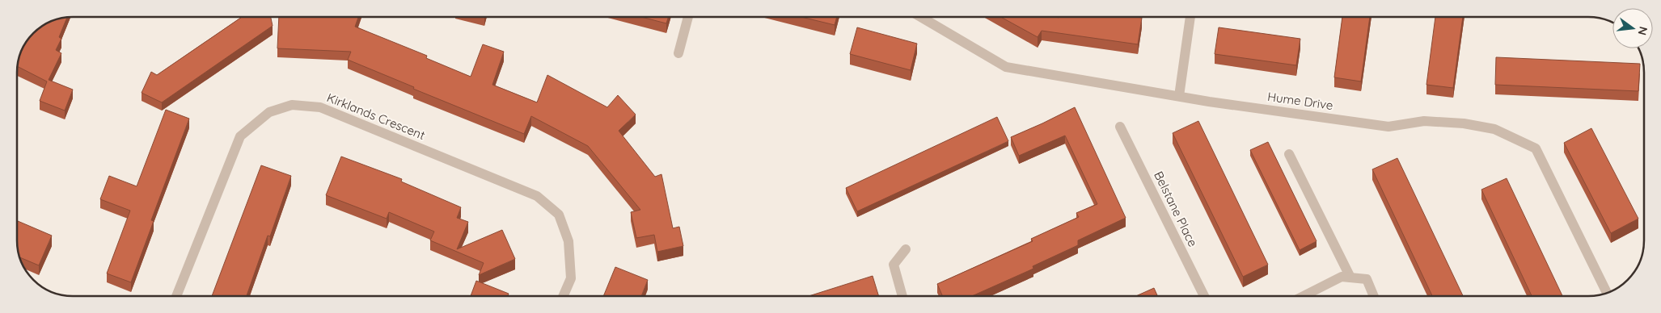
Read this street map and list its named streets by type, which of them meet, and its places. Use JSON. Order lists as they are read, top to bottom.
{
  "streets": {
    "street": ["Hume Drive", "Kirklands Crescent", "Belstane Place"]
  },
  "north": "right"
}
